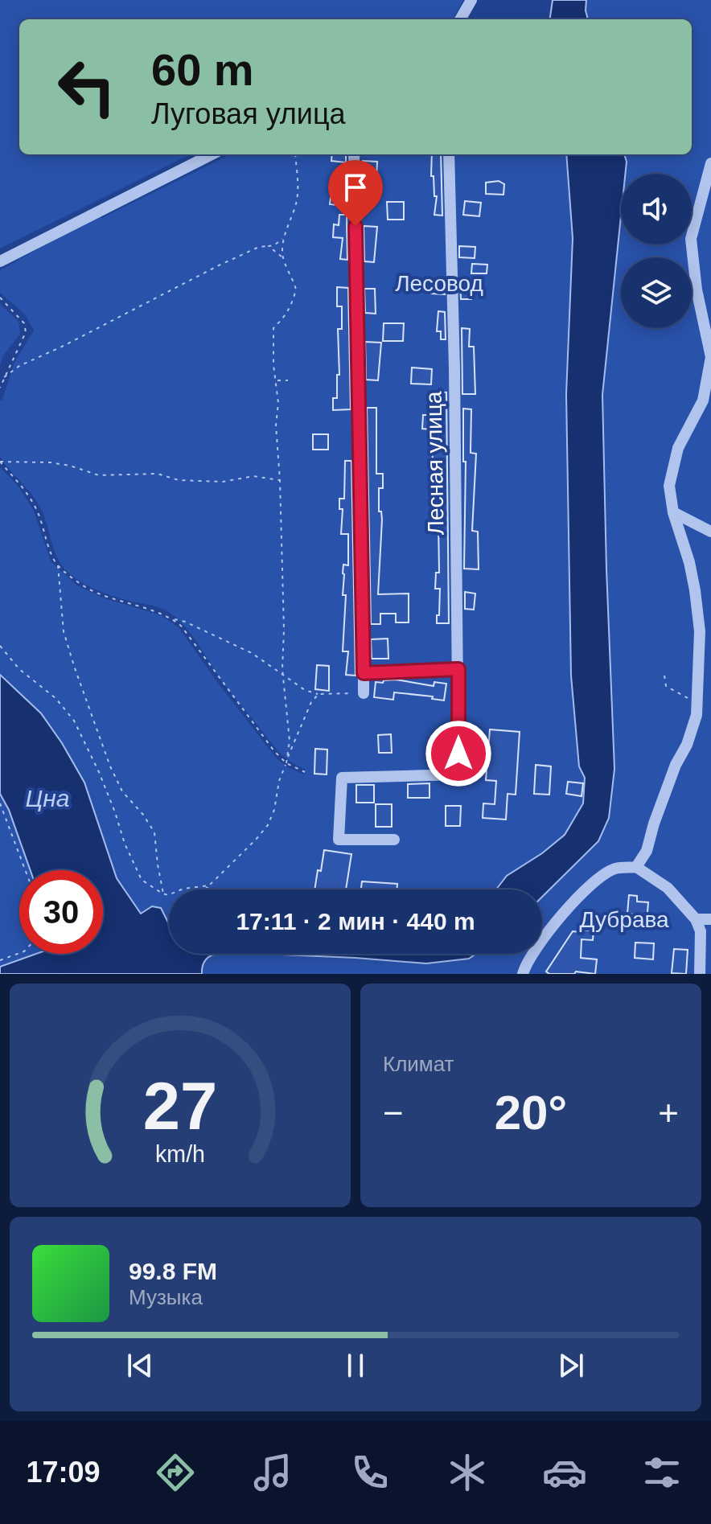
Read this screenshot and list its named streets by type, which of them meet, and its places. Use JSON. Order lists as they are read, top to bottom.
{
  "streets": {
    "street": ["Лесная улица"]
  },
  "water": ["Цна"],
  "parks": ["Лесовод", "Дубрава"],
  "page": {
    "turn": ["60 m", "Луговая улица"],
    "limit": "30",
    "trip": "17:11 · 2 мин · 440 m",
    "tile": "Климат",
    "heat": ["−", "20°", "+"],
    "song": ["99.8 FM", "Музыка"],
    "tabs": "17:09",
    "gauge": ["27", "km/h"]
  }
}
